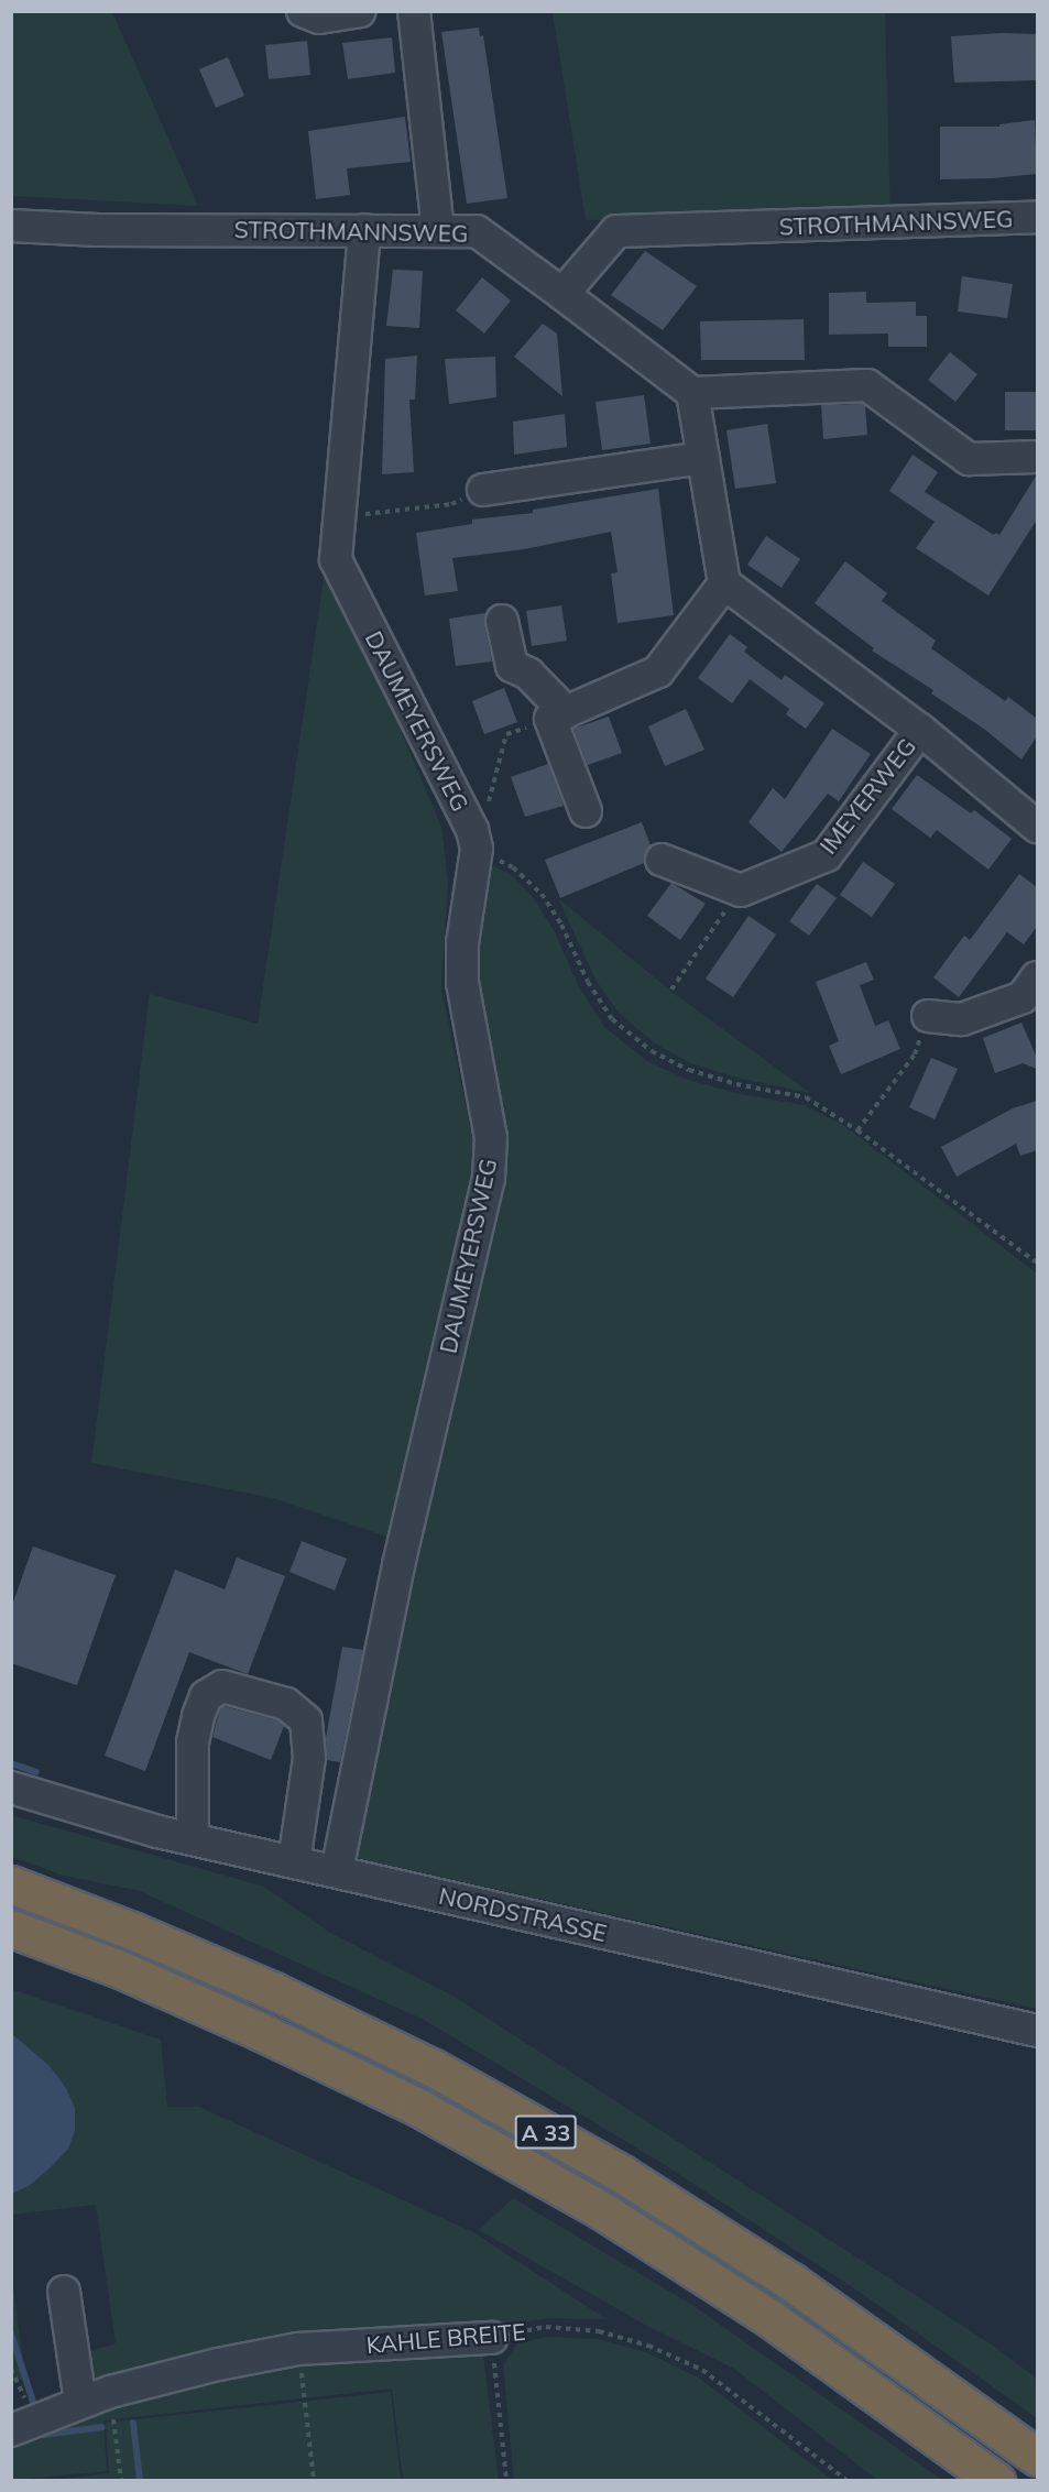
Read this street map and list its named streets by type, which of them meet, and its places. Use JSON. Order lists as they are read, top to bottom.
{
  "streets": {
    "highway": ["A 33"],
    "street": [
      "STROTHMANNSWEG",
      "DAUMEYERSWEG",
      "IMEYERWEG",
      "NORDSTRASSE",
      "KAHLE BREITE"
    ]
  },
  "crossings": [
    ["STROTHMANNSWEG", "DAUMEYERSWEG"],
    ["DAUMEYERSWEG", "NORDSTRASSE"]
  ]
}
